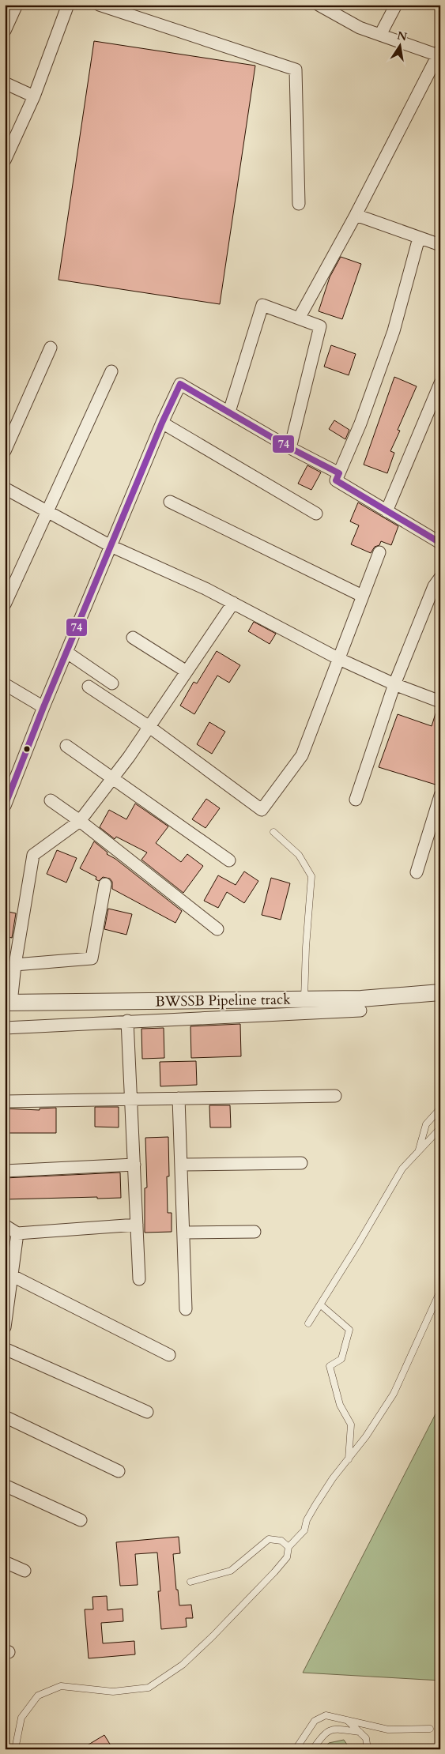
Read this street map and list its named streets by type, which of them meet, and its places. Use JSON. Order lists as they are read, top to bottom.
{
  "streets": {
    "street": ["BWSSB Pipeline track"]
  },
  "lines": ["transit line 74"],
  "north": "top"
}
